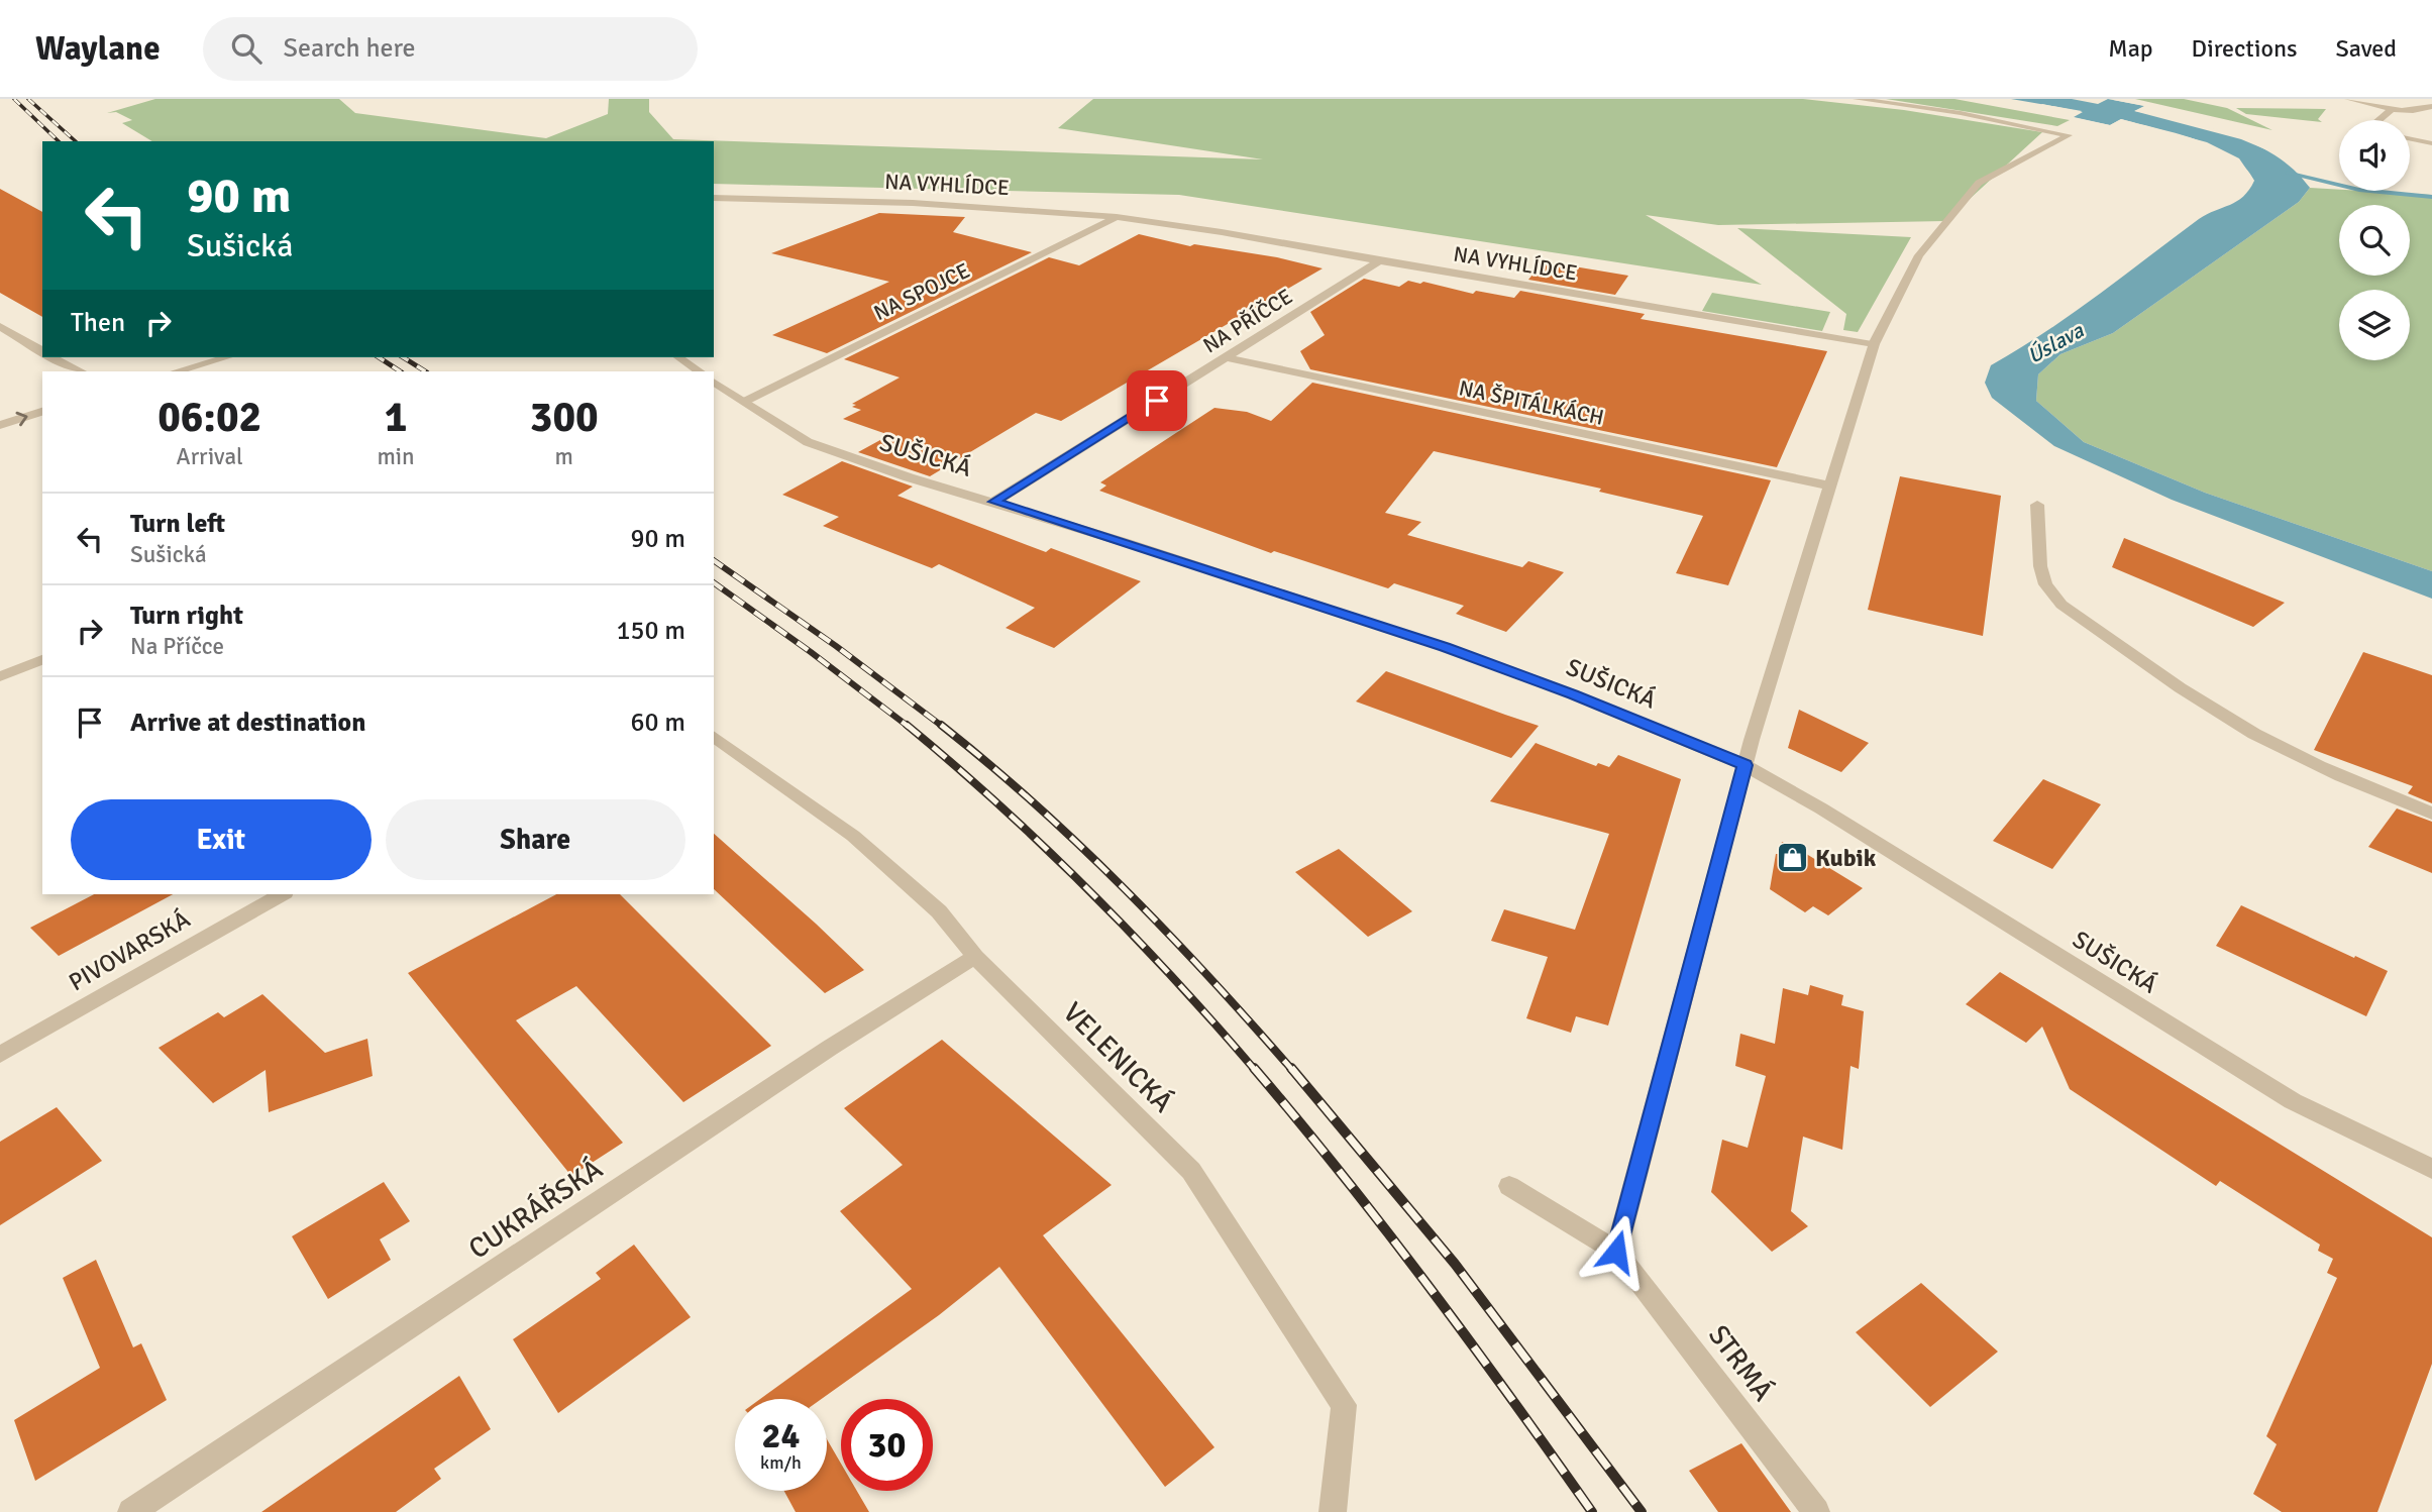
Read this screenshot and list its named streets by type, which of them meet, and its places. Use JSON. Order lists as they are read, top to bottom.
{
  "streets": {
    "street": [
      "NA VYHLÍDCE",
      "NA SPOJCE",
      "NA PŘÍČCE",
      "NA ŠPITÁLKÁCH",
      "SUŠICKÁ",
      "PIVOVARSKÁ",
      "VELENICKÁ",
      "CUKRÁŘSKÁ",
      "STRMÁ"
    ]
  },
  "crossings": [
    ["NA VYHLÍDCE", "NA SPOJCE"],
    ["NA VYHLÍDCE", "NA PŘÍČCE"],
    ["NA SPOJCE", "SUŠICKÁ"],
    ["NA PŘÍČCE", "NA ŠPITÁLKÁCH"],
    ["NA PŘÍČCE", "SUŠICKÁ"],
    ["VELENICKÁ", "CUKRÁŘSKÁ"]
  ],
  "water": ["Úslava"],
  "places": {
    "shop": ["Kubik"]
  },
  "page": {
    "header": "Waylane",
    "search": "Search here",
    "nav": ["Map", "Directions", "Saved"],
    "turn": ["90 m", "Sušická"],
    "then": "Then",
    "eta": [
      "06:02",
      "Arrival",
      "1",
      "min",
      "300",
      "m"
    ],
    "list": [
      {
        "name": "Turn left",
        "note": "Sušická",
        "value": "90 m"
      },
      {
        "name": "Turn right",
        "note": "Na Příčce",
        "value": "150 m"
      },
      {
        "name": "Arrive at destination",
        "value": "60 m"
      }
    ],
    "buttons": ["Exit", "Share"],
    "speed": "24 km/h",
    "limit": "30"
  }
}
